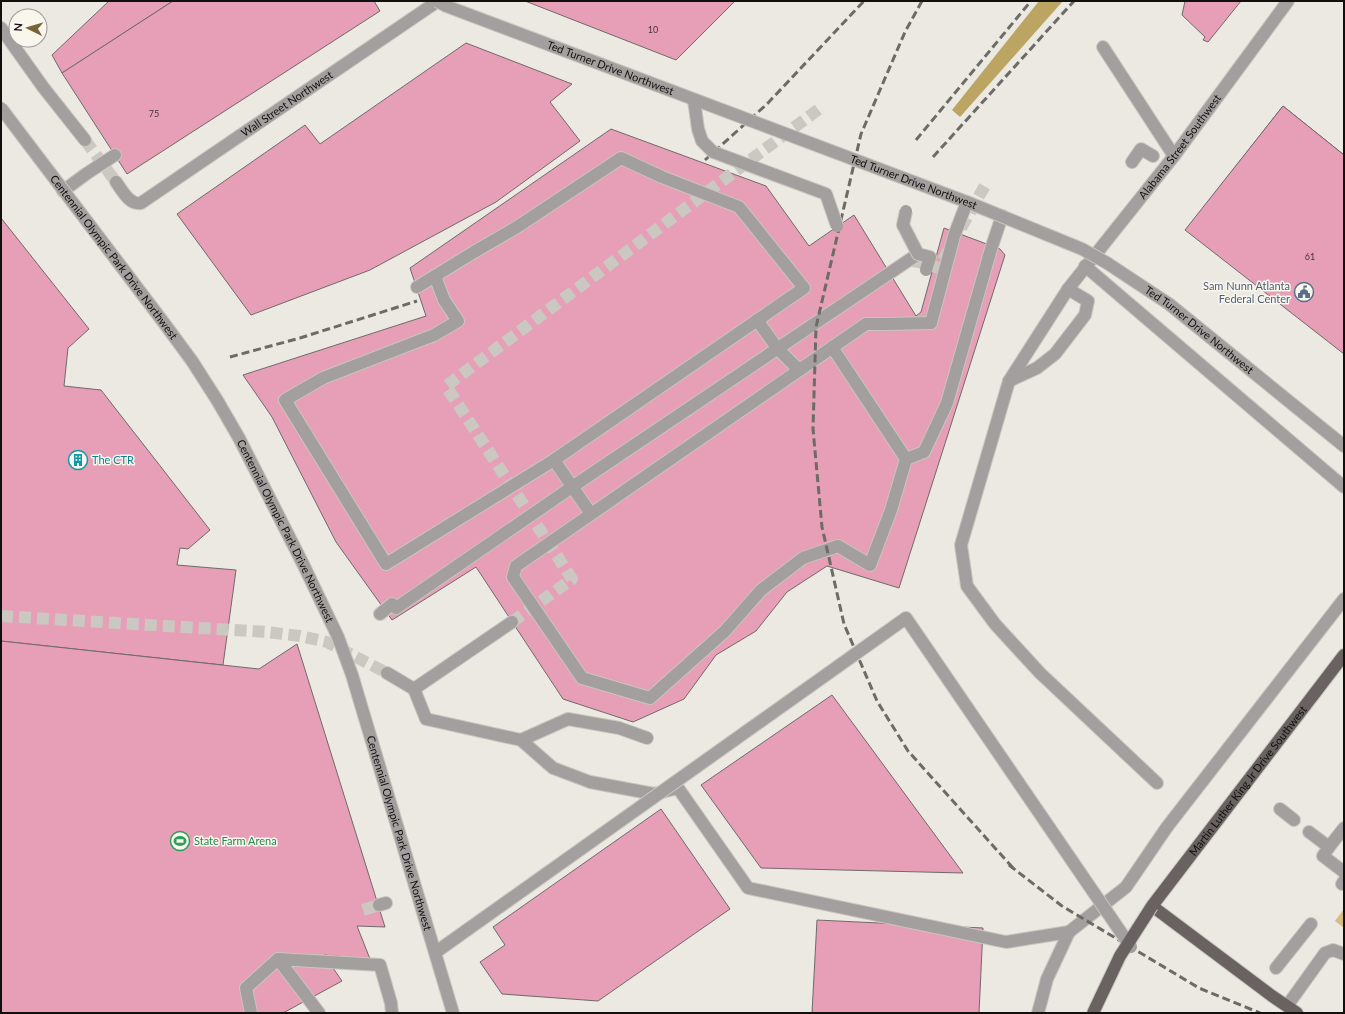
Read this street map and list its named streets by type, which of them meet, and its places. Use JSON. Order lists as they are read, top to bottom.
{
  "streets": {
    "main road": ["Martin Luther King Jr Drive Southwest"],
    "street": [
      "Ted Turner Drive Northwest",
      "Wall Street Northwest",
      "Alabama Street Southwest",
      "Centennial Olympic Park Drive Northwest"
    ]
  },
  "crossings": [
    ["Ted Turner Drive Northwest", "Wall Street Northwest"]
  ],
  "places": {
    "public building": ["Sam Nunn Atlanta Federal Center"],
    "building": ["The CTR"],
    "sports": ["State Farm Arena"]
  },
  "house_numbers": ["10", "75", "61"],
  "north": "left"
}
